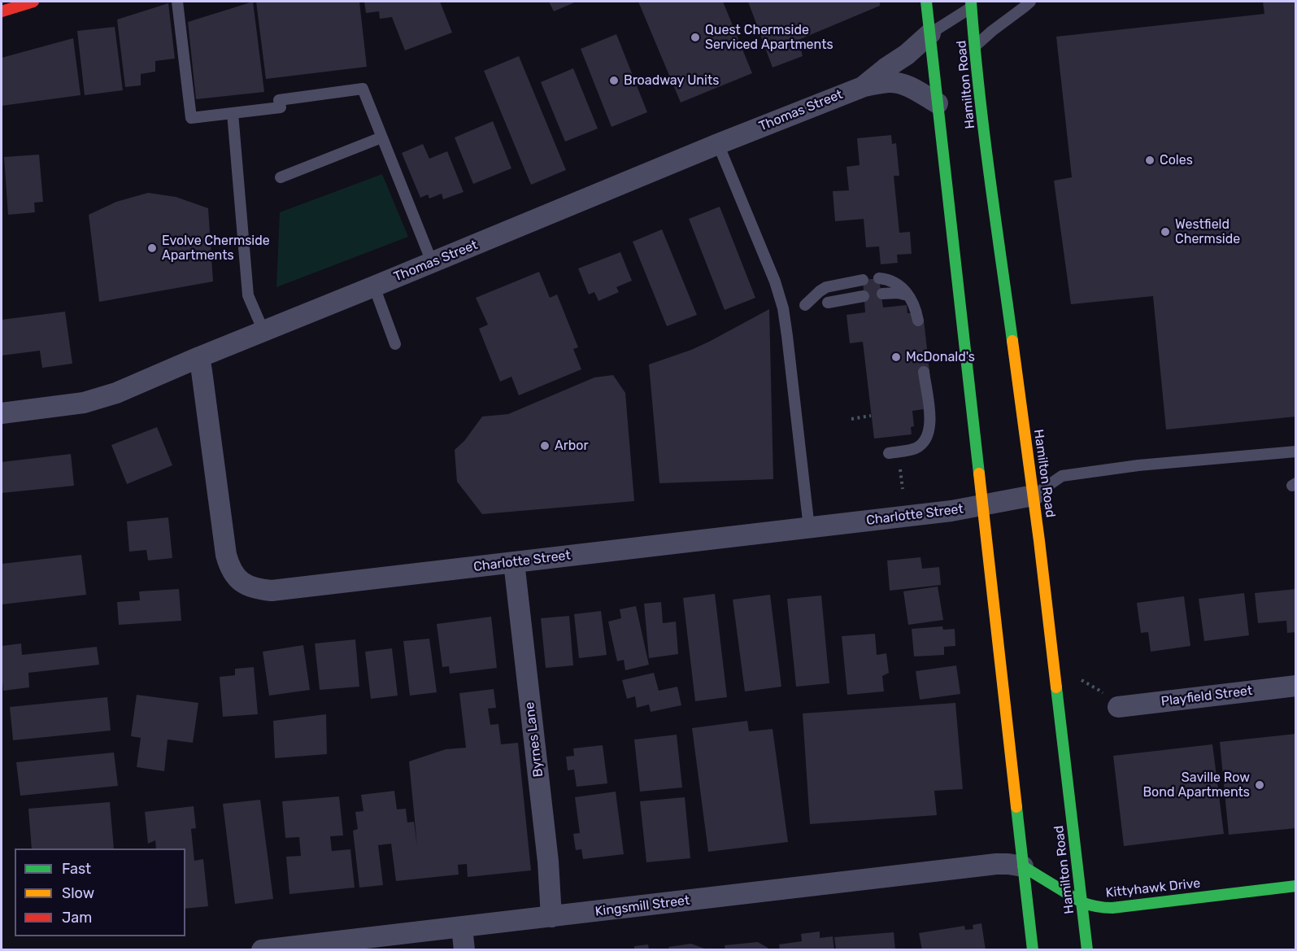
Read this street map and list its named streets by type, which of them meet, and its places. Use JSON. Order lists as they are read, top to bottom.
{
  "streets": {
    "main road": ["Hamilton Road", "Kittyhawk Drive"],
    "street": [
      "Thomas Street",
      "Charlotte Street",
      "Playfield Street",
      "Byrnes Lane",
      "Kingsmill Street"
    ]
  },
  "crossings": [
    ["Hamilton Road", "Charlotte Street"],
    ["Hamilton Road", "Kittyhawk Drive"],
    ["Thomas Street", "Charlotte Street"],
    ["Charlotte Street", "Byrnes Lane"],
    ["Byrnes Lane", "Kingsmill Street"],
    ["Kittyhawk Drive", "Kingsmill Street"]
  ],
  "places": [
    "Quest Chermside Serviced Apartments",
    "Broadway Units",
    "Coles",
    "Westfield Chermside",
    "Evolve Chermside Apartments",
    "McDonald's",
    "Arbor",
    "Saville Row Bond Apartments"
  ],
  "legend": ["Fast", "Slow", "Jam"]
}
